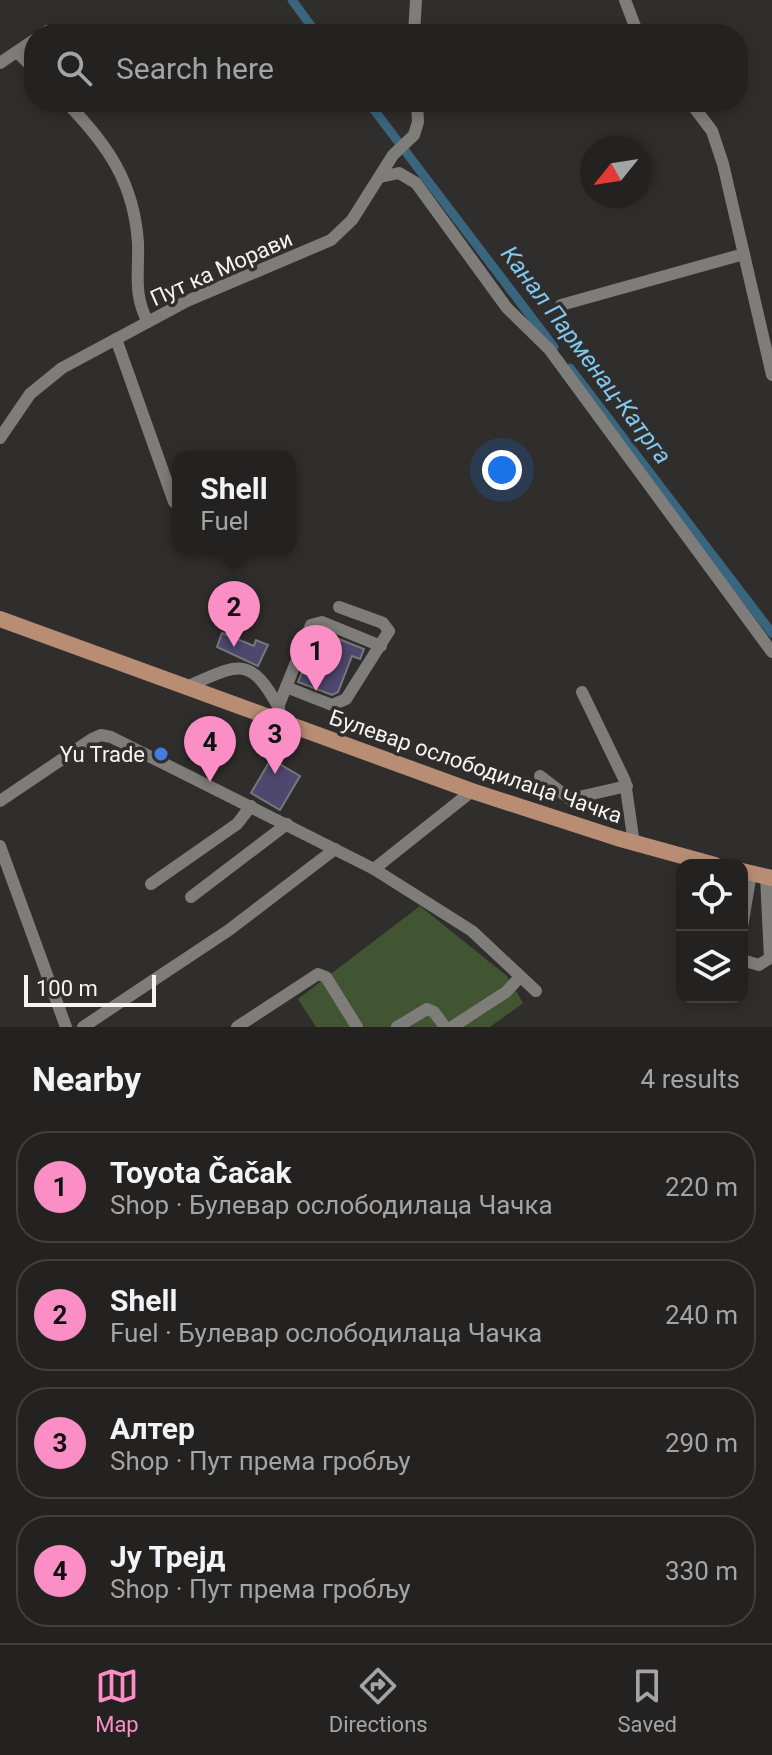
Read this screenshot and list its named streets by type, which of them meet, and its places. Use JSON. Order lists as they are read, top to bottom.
{
  "streets": {
    "main road": ["Булевар ослободилаца Чачка"],
    "street": ["Пут ка Морави"]
  },
  "water": ["Канал Парменац-Катрга"],
  "places": ["Yu Trade"],
  "scale_bar": "100 m",
  "north": "bottom left",
  "page": {
    "search": "Search here",
    "popup": ["Shell", "Fuel"],
    "pins": [
      "2",
      "1",
      "3",
      "4"
    ],
    "scale": "100 m",
    "heading": ["Nearby", "4 results"],
    "list": [
      {
        "mark": "1",
        "name": "Toyota Čačak",
        "note": "Shop · Булевар ослободилаца Чачка",
        "value": "220 m"
      },
      {
        "mark": "2",
        "name": "Shell",
        "note": "Fuel · Булевар ослободилаца Чачка",
        "value": "240 m"
      },
      {
        "mark": "3",
        "name": "Алтер",
        "note": "Shop · Пут према гробљу",
        "value": "290 m"
      },
      {
        "mark": "4",
        "name": "Ју Трејд",
        "note": "Shop · Пут према гробљу",
        "value": "330 m"
      }
    ],
    "nav": ["Map", "Directions", "Saved"]
  }
}
